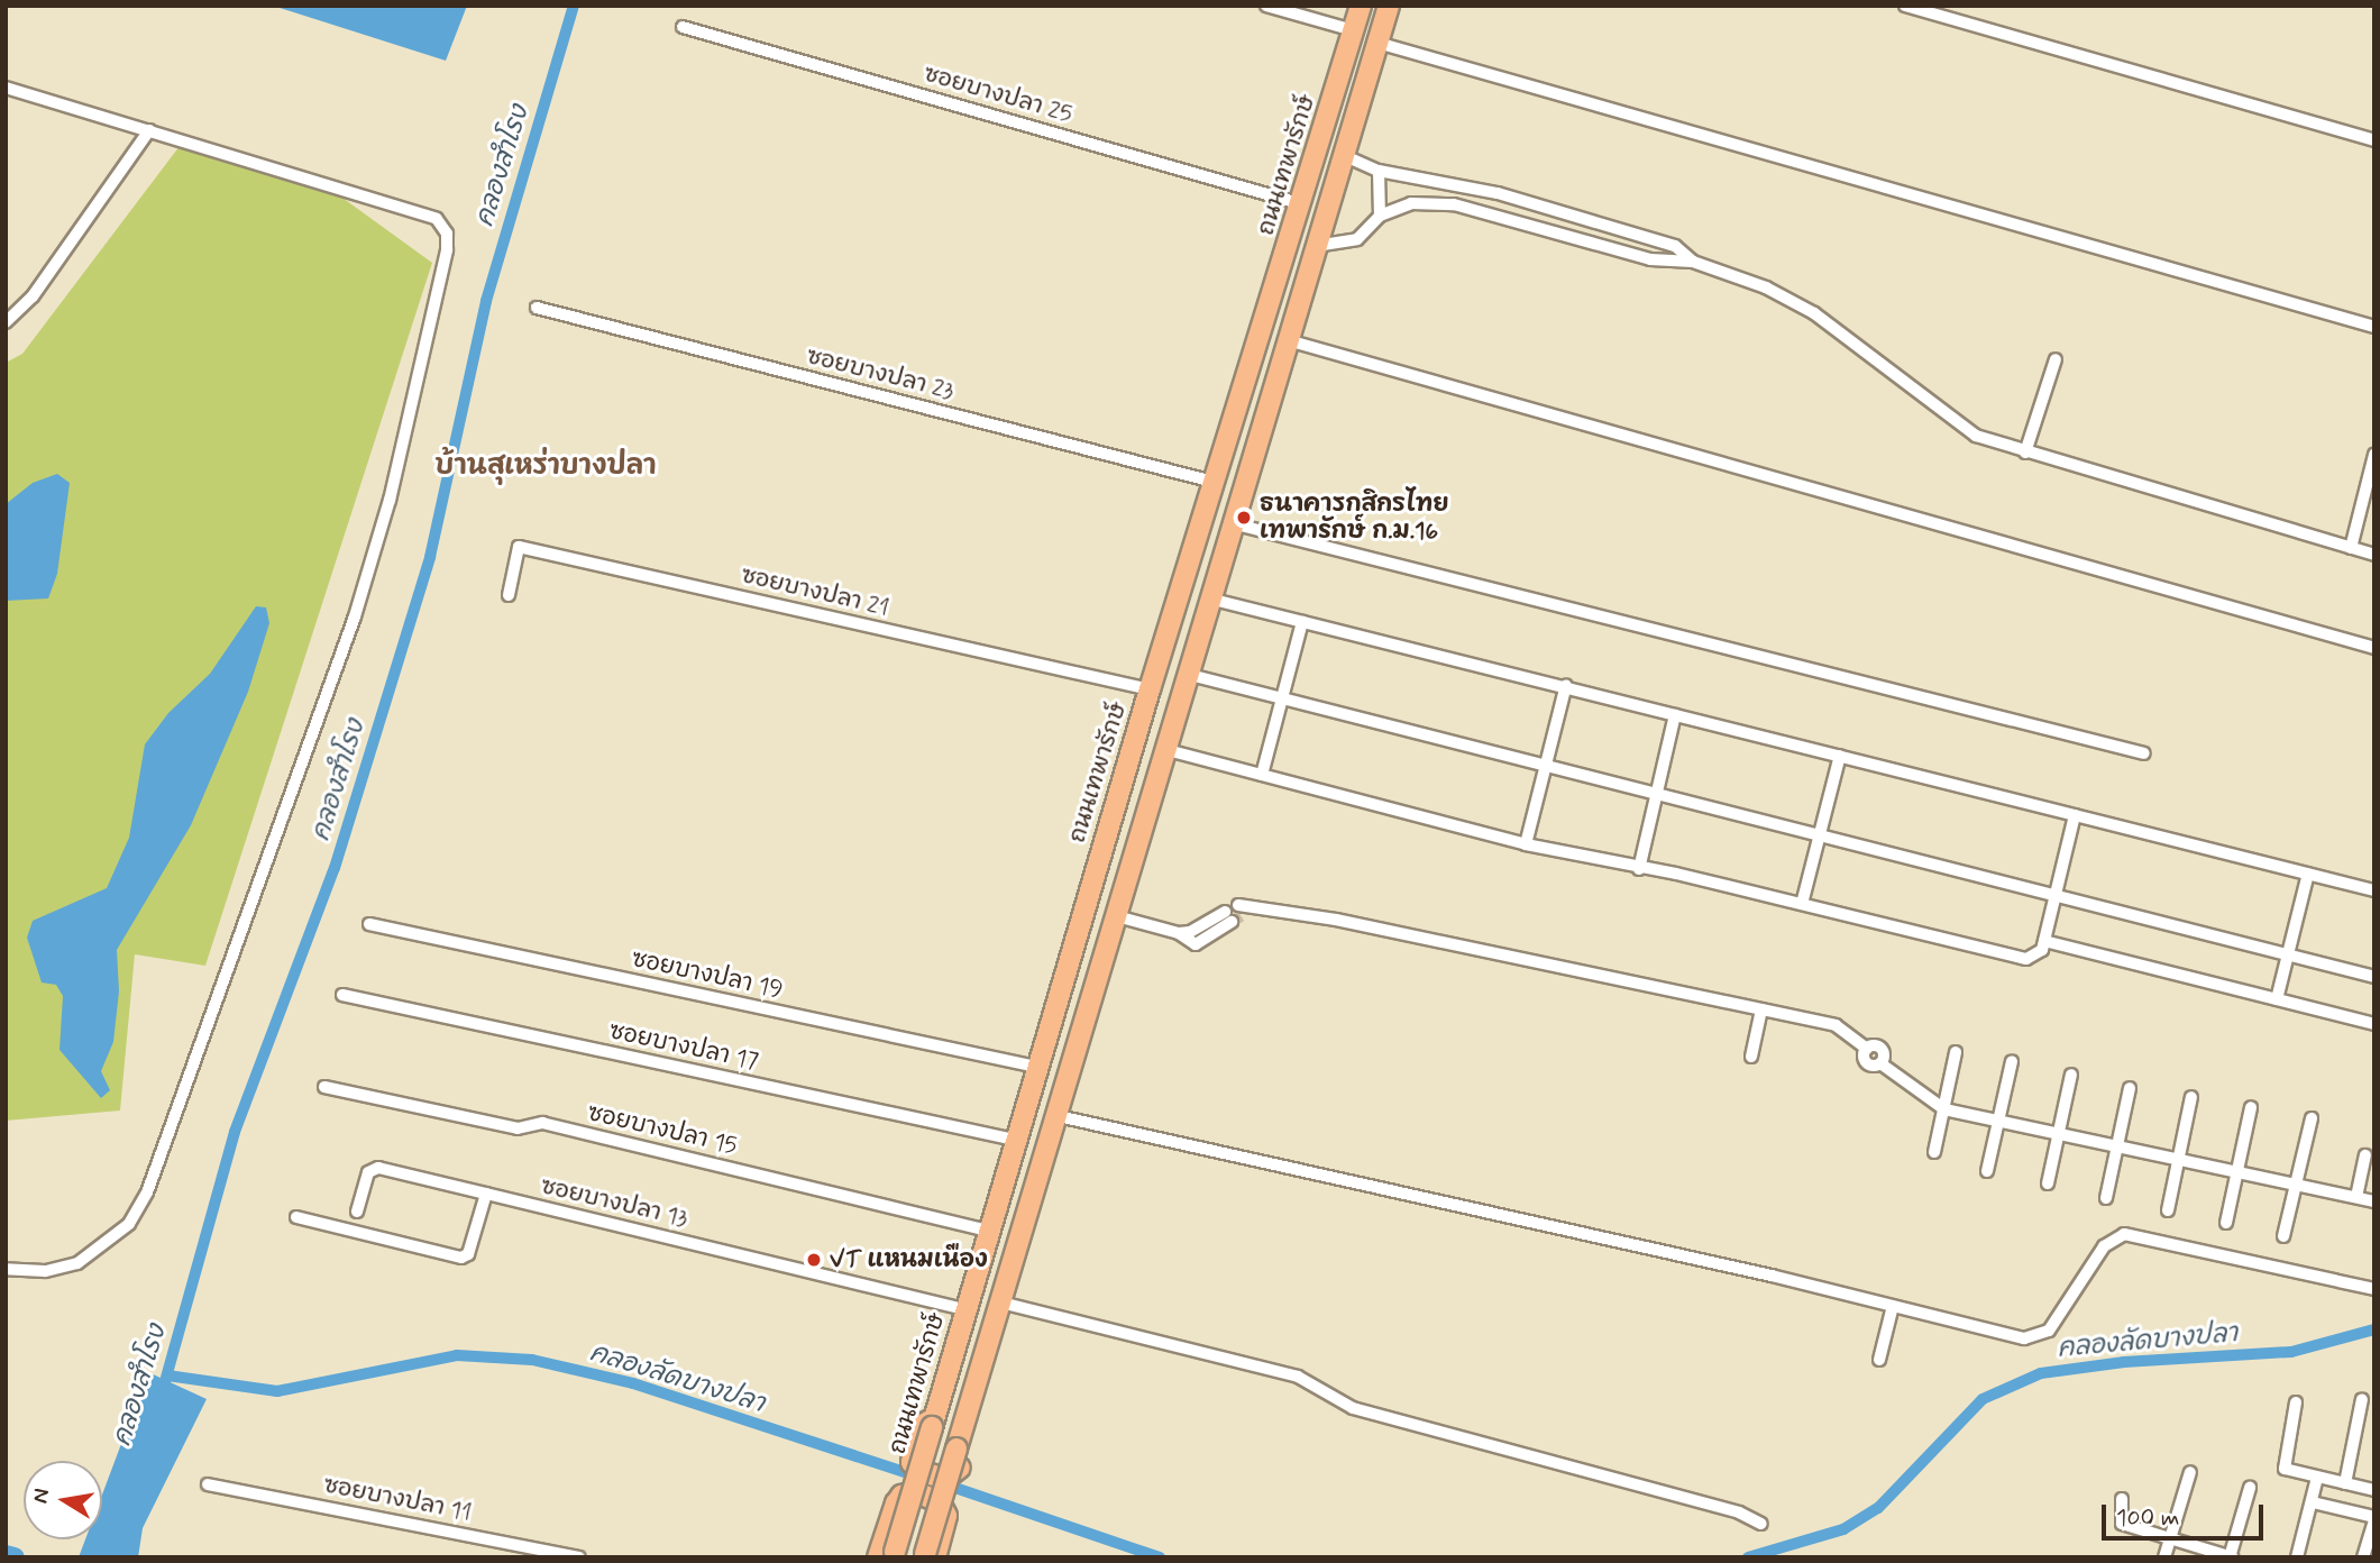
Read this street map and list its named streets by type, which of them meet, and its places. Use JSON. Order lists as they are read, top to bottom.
{
  "streets": {
    "main road": ["ถนนเทพารักษ์"],
    "street": [
      "ซอยบางปลา 25",
      "ซอยบางปลา 23",
      "ซอยบางปลา 21",
      "ซอยบางปลา 19",
      "ซอยบางปลา 17",
      "ซอยบางปลา 15",
      "ซอยบางปลา 13",
      "ซอยบางปลา 11"
    ]
  },
  "crossings": [
    ["ซอยบางปลา 25", "ถนนเทพารักษ์"],
    ["ถนนเทพารักษ์", "ซอยบางปลา 23"],
    ["ถนนเทพารักษ์", "ซอยบางปลา 21"],
    ["ถนนเทพารักษ์", "ซอยบางปลา 19"],
    ["ถนนเทพารักษ์", "ซอยบางปลา 17"],
    ["ถนนเทพารักษ์", "ซอยบางปลา 15"],
    ["ถนนเทพารักษ์", "ซอยบางปลา 13"]
  ],
  "districts": ["บ้านสุเหร่าบางปลา"],
  "water": ["คลองสำโรง", "คลองลัดบางปลา"],
  "places": ["ธนาคารกสิกรไทย เทพารักษ์ ก.ม.16", "VT แหนมเนือง"],
  "scale_bar": "100 m",
  "north": "left"
}
